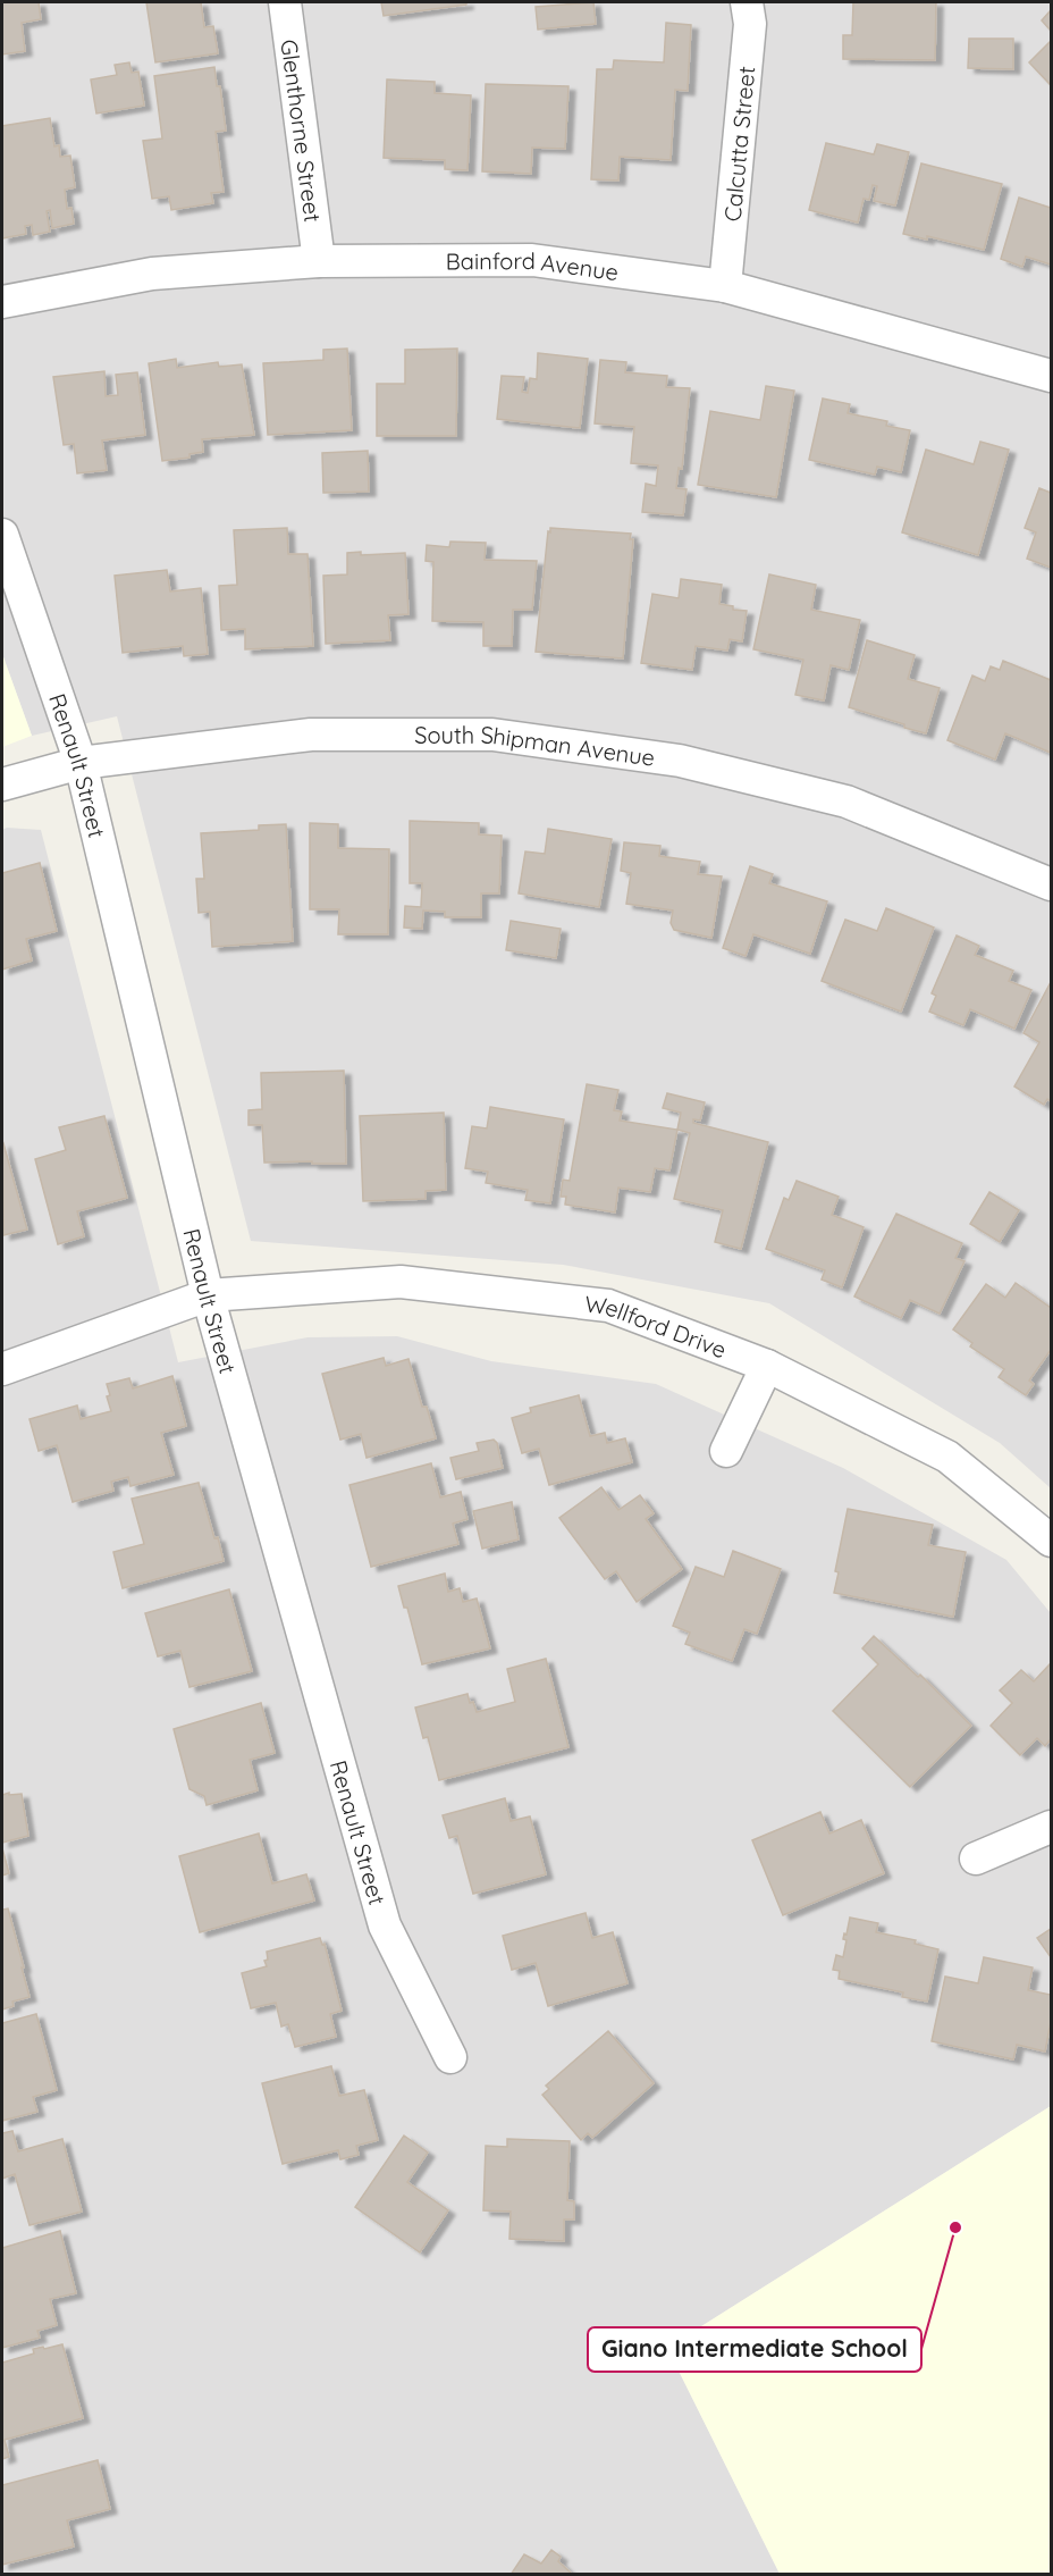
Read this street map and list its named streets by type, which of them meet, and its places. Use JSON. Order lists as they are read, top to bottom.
{
  "streets": {
    "street": [
      "Glenthorne Street",
      "Calcutta Street",
      "Bainford Avenue",
      "South Shipman Avenue",
      "Renault Street",
      "Wellford Drive"
    ]
  },
  "crossings": [
    ["Glenthorne Street", "Bainford Avenue"],
    ["Calcutta Street", "Bainford Avenue"],
    ["South Shipman Avenue", "Renault Street"],
    ["Renault Street", "Wellford Drive"]
  ],
  "places": ["Giano Intermediate School"]
}
